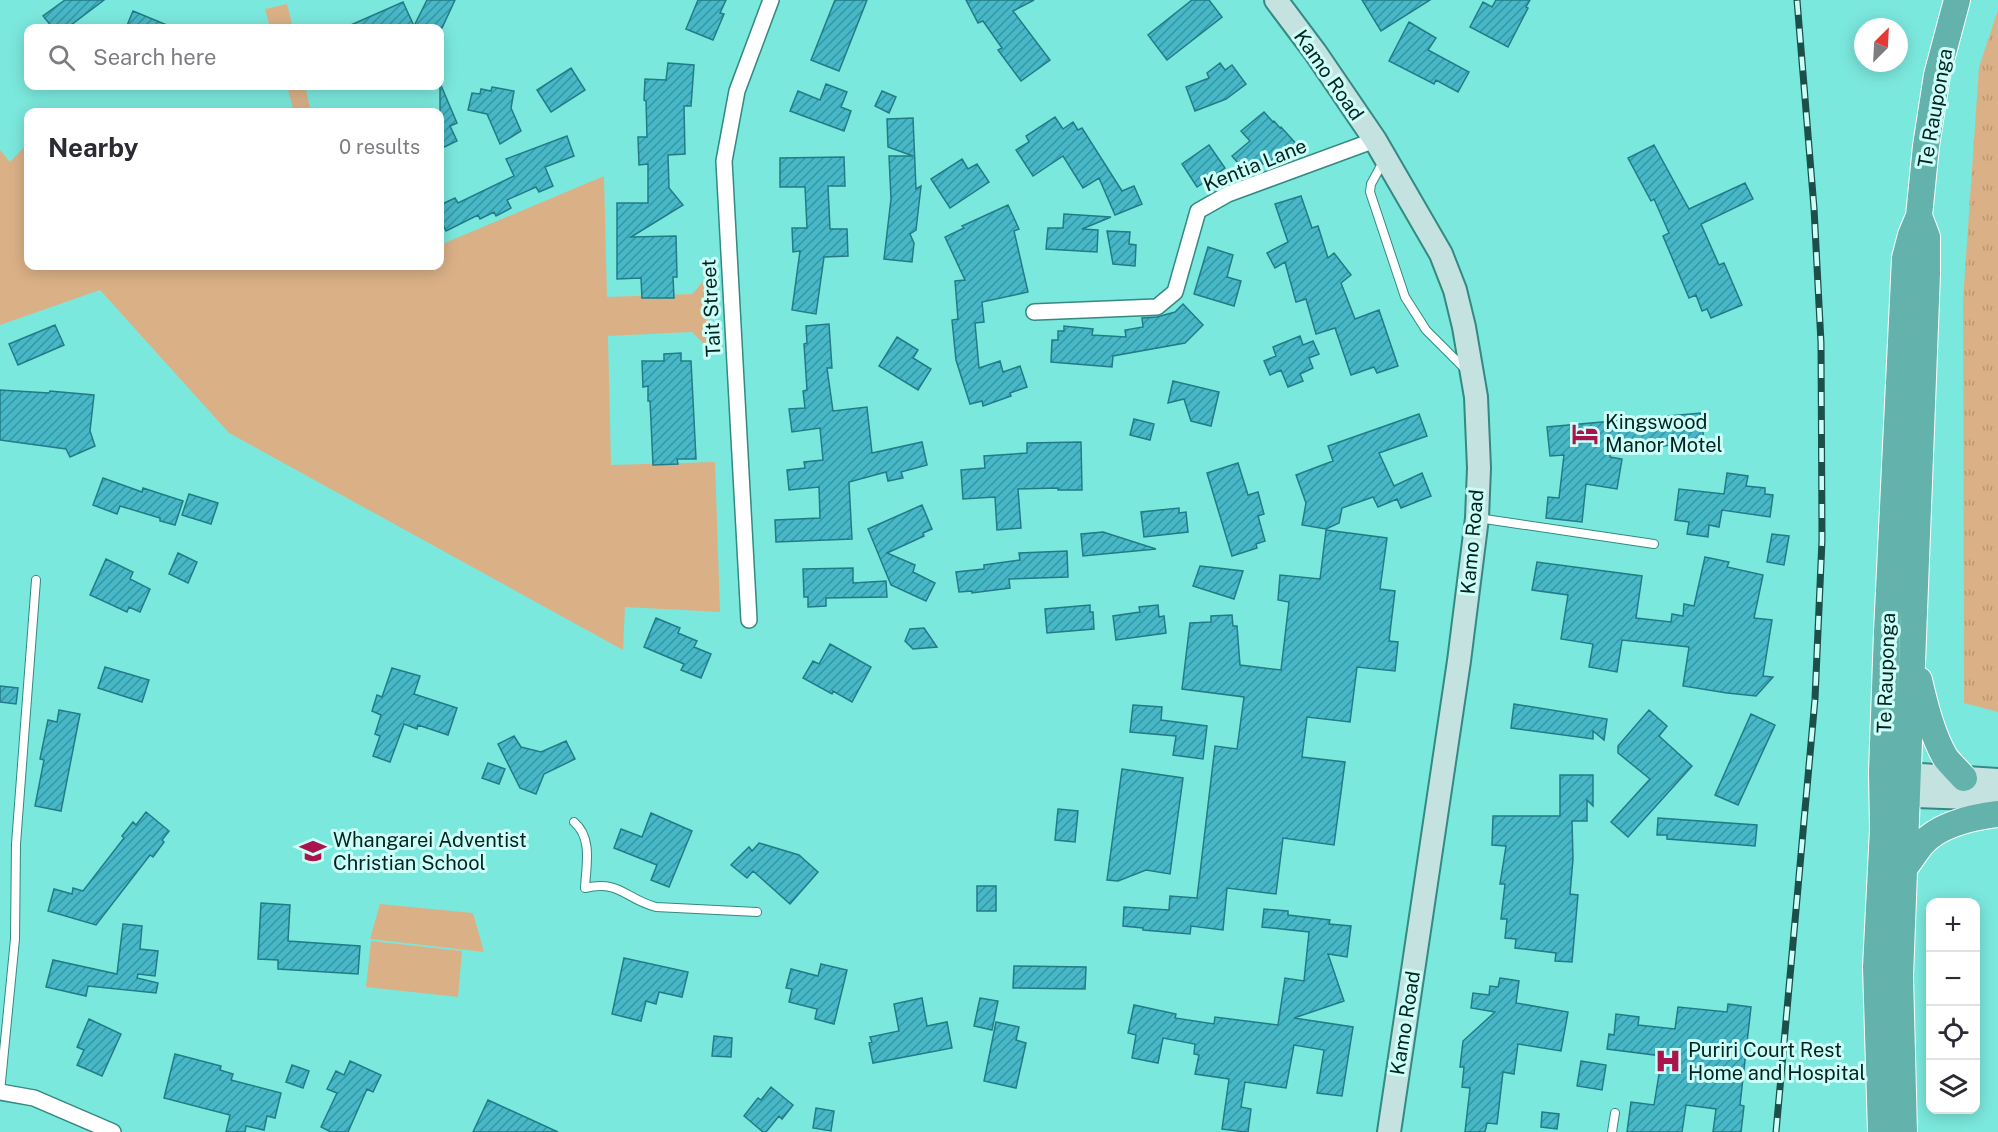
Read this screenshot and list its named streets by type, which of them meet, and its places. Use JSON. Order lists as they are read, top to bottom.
{
  "streets": {
    "highway": ["Te Rauponga"],
    "main road": ["Kamo Road"],
    "street": ["Kentia Lane", "Tait Street"]
  },
  "crossings": [
    ["Kamo Road", "Kentia Lane"]
  ],
  "places": {
    "hotel": ["Kingswood Manor Motel"],
    "school or university": ["Whangarei Adventist Christian School"],
    "hospital": ["Puriri Court Rest Home and Hospital"]
  },
  "north": "top right",
  "page": {
    "search": "Search here",
    "heading": ["Nearby", "0 results"],
    "map_buttons": ["+", "−"]
  }
}
